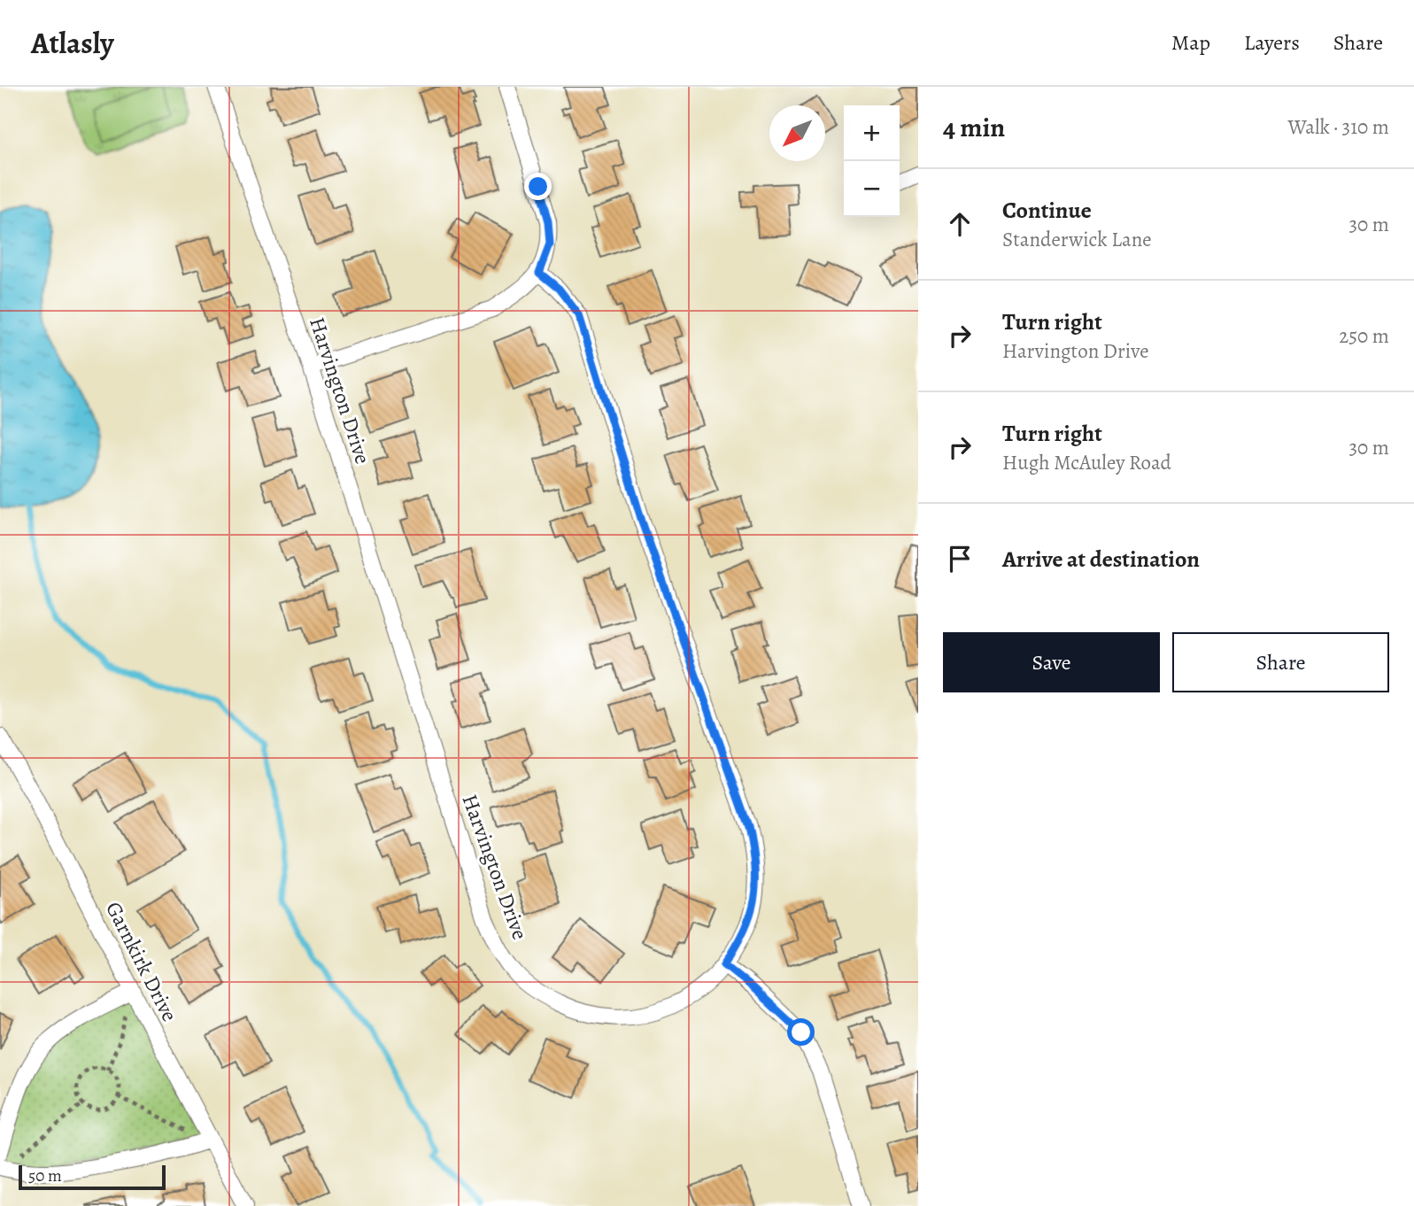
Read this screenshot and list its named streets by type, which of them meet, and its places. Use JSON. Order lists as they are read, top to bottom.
{
  "streets": {
    "street": ["Harvington Drive", "Garnkirk Drive"]
  },
  "scale_bar": "50 m",
  "north": "bottom left",
  "page": {
    "header": "Atlasly",
    "nav": ["Map", "Layers", "Share"],
    "heading": ["4 min", "Walk · 310 m"],
    "map_buttons": ["+", "−"],
    "list": [
      ["Continue", "Standerwick Lane", "30 m"],
      ["Turn right", "Harvington Drive", "250 m"],
      ["Turn right", "Hugh McAuley Road", "30 m"],
      "Arrive at destination"
    ],
    "buttons": ["Save", "Share"],
    "scale": "50 m"
  }
}
